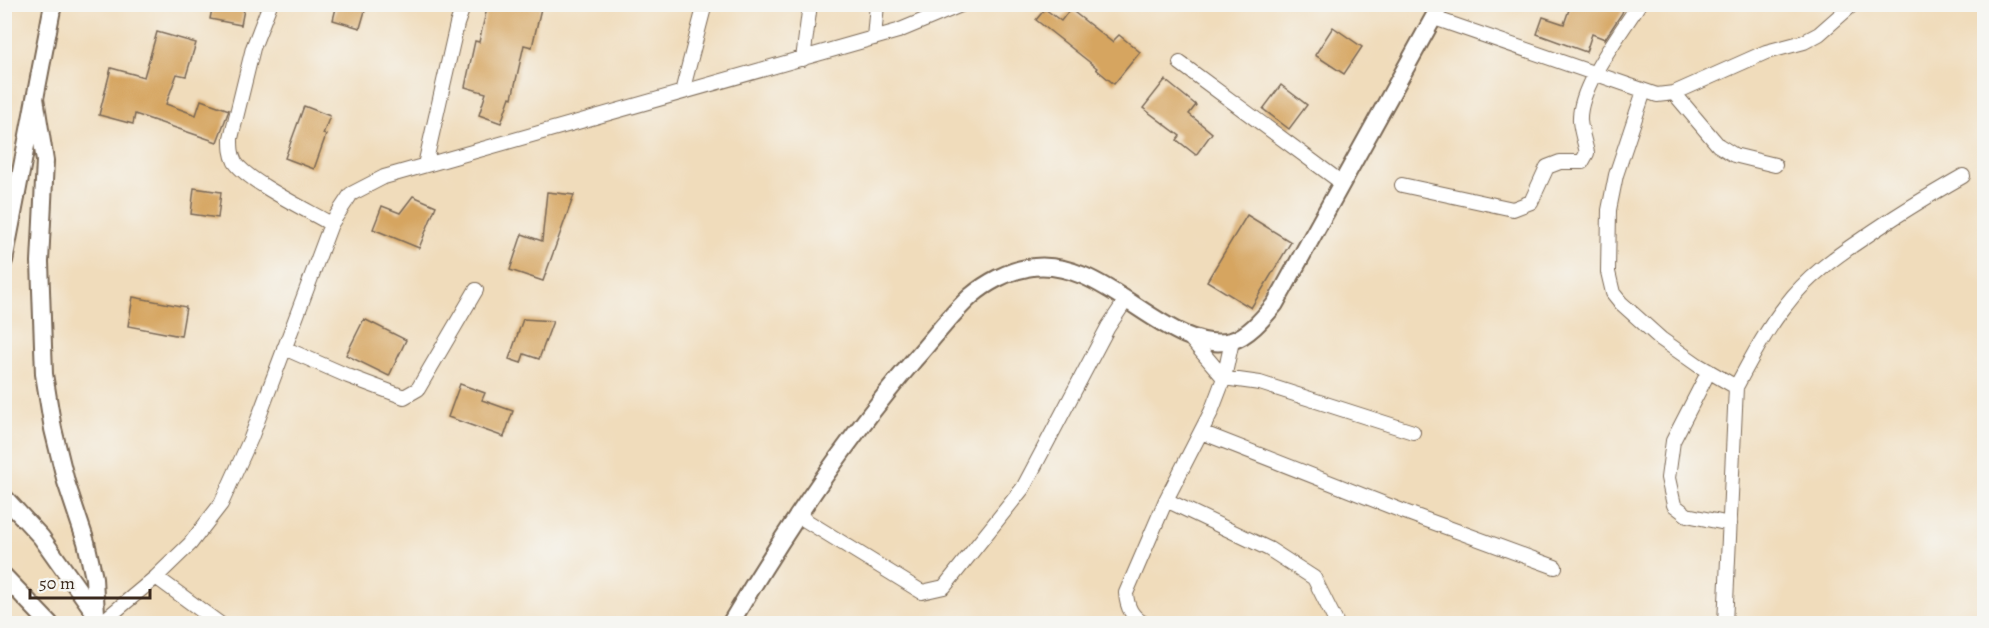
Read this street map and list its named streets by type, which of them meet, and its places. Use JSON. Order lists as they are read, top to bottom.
{
  "scale_bar": "50 m"
}
